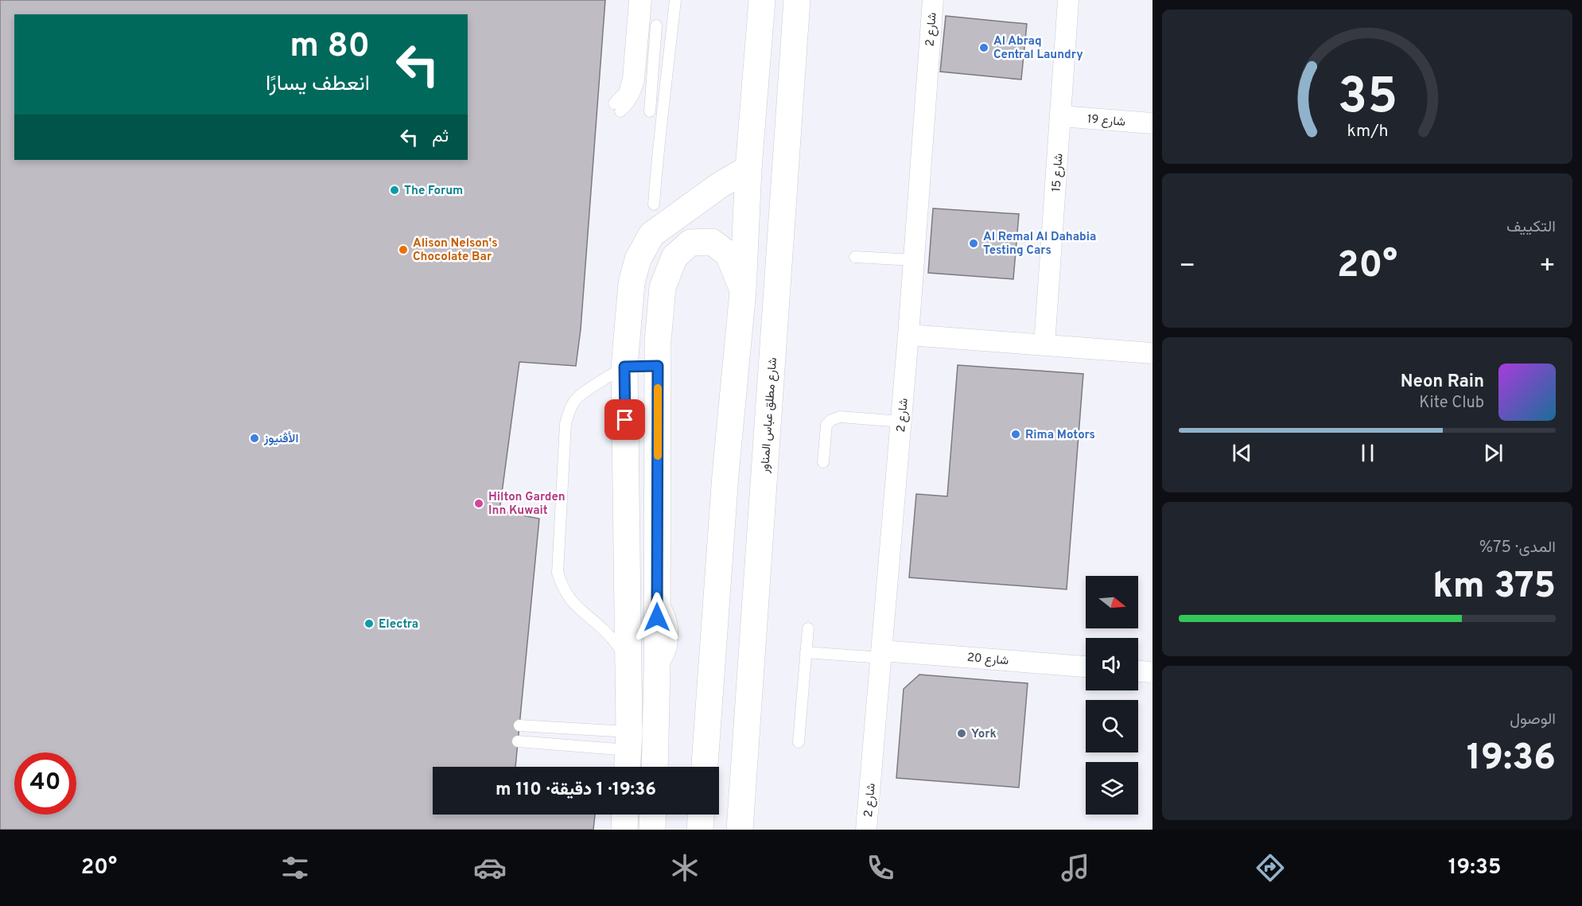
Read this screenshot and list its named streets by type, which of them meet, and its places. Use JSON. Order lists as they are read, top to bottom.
{
  "streets": {
    "street": [
      "شارع 2",
      "شارع 19",
      "شارع 15",
      "شارع مطلق عباس المناور",
      "شارع 20"
    ]
  },
  "crossings": [
    ["شارع 2", "شارع 20"],
    ["شارع 19", "شارع 15"]
  ],
  "places": [
    "Al Abraq Central Laundry",
    "The Forum",
    "Al Remal Al Dahabia Testing Cars",
    "Alison Nelson's Chocolate Bar",
    "Rima Motors",
    "الأڤنيوز",
    "Hilton Garden Inn Kuwait",
    "Electra",
    "York"
  ],
  "north": "right",
  "page": {
    "turn": ["80 m", "انعطف يسارًا"],
    "then": "ثم",
    "tile": [
      "التكييف",
      ["المدى · 75%", "375 km"],
      ["الوصول", "19:36"]
    ],
    "heat": ["−", "20°", "+"],
    "song": ["Neon Rain", "Kite Club"],
    "limit": "40",
    "trip": "19:36 · 1 دقيقة · 110 m",
    "tabs": ["19:35", "20°"],
    "gauge": ["35", "km/h"]
  }
}
